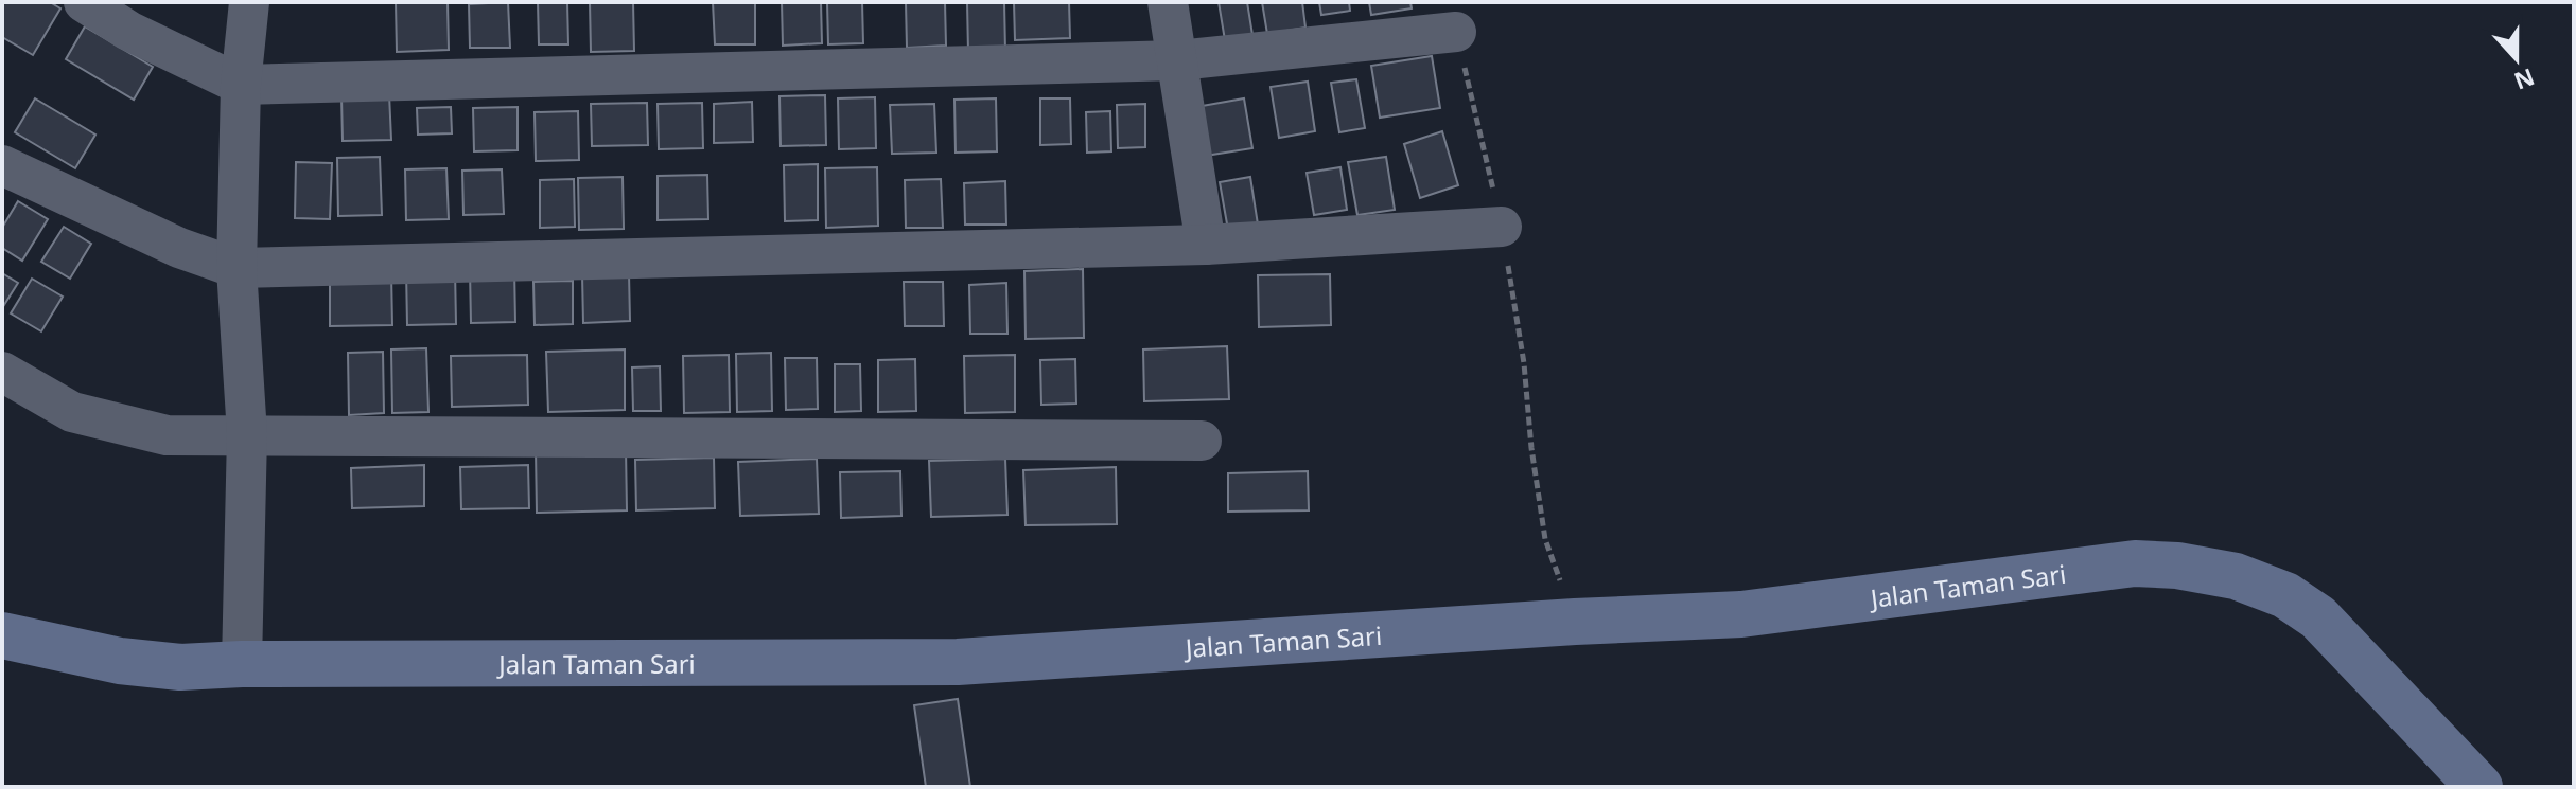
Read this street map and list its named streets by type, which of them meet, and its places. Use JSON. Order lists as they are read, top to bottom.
{
  "streets": {
    "street": ["Jalan Taman Sari"]
  },
  "north": "bottom"
}
